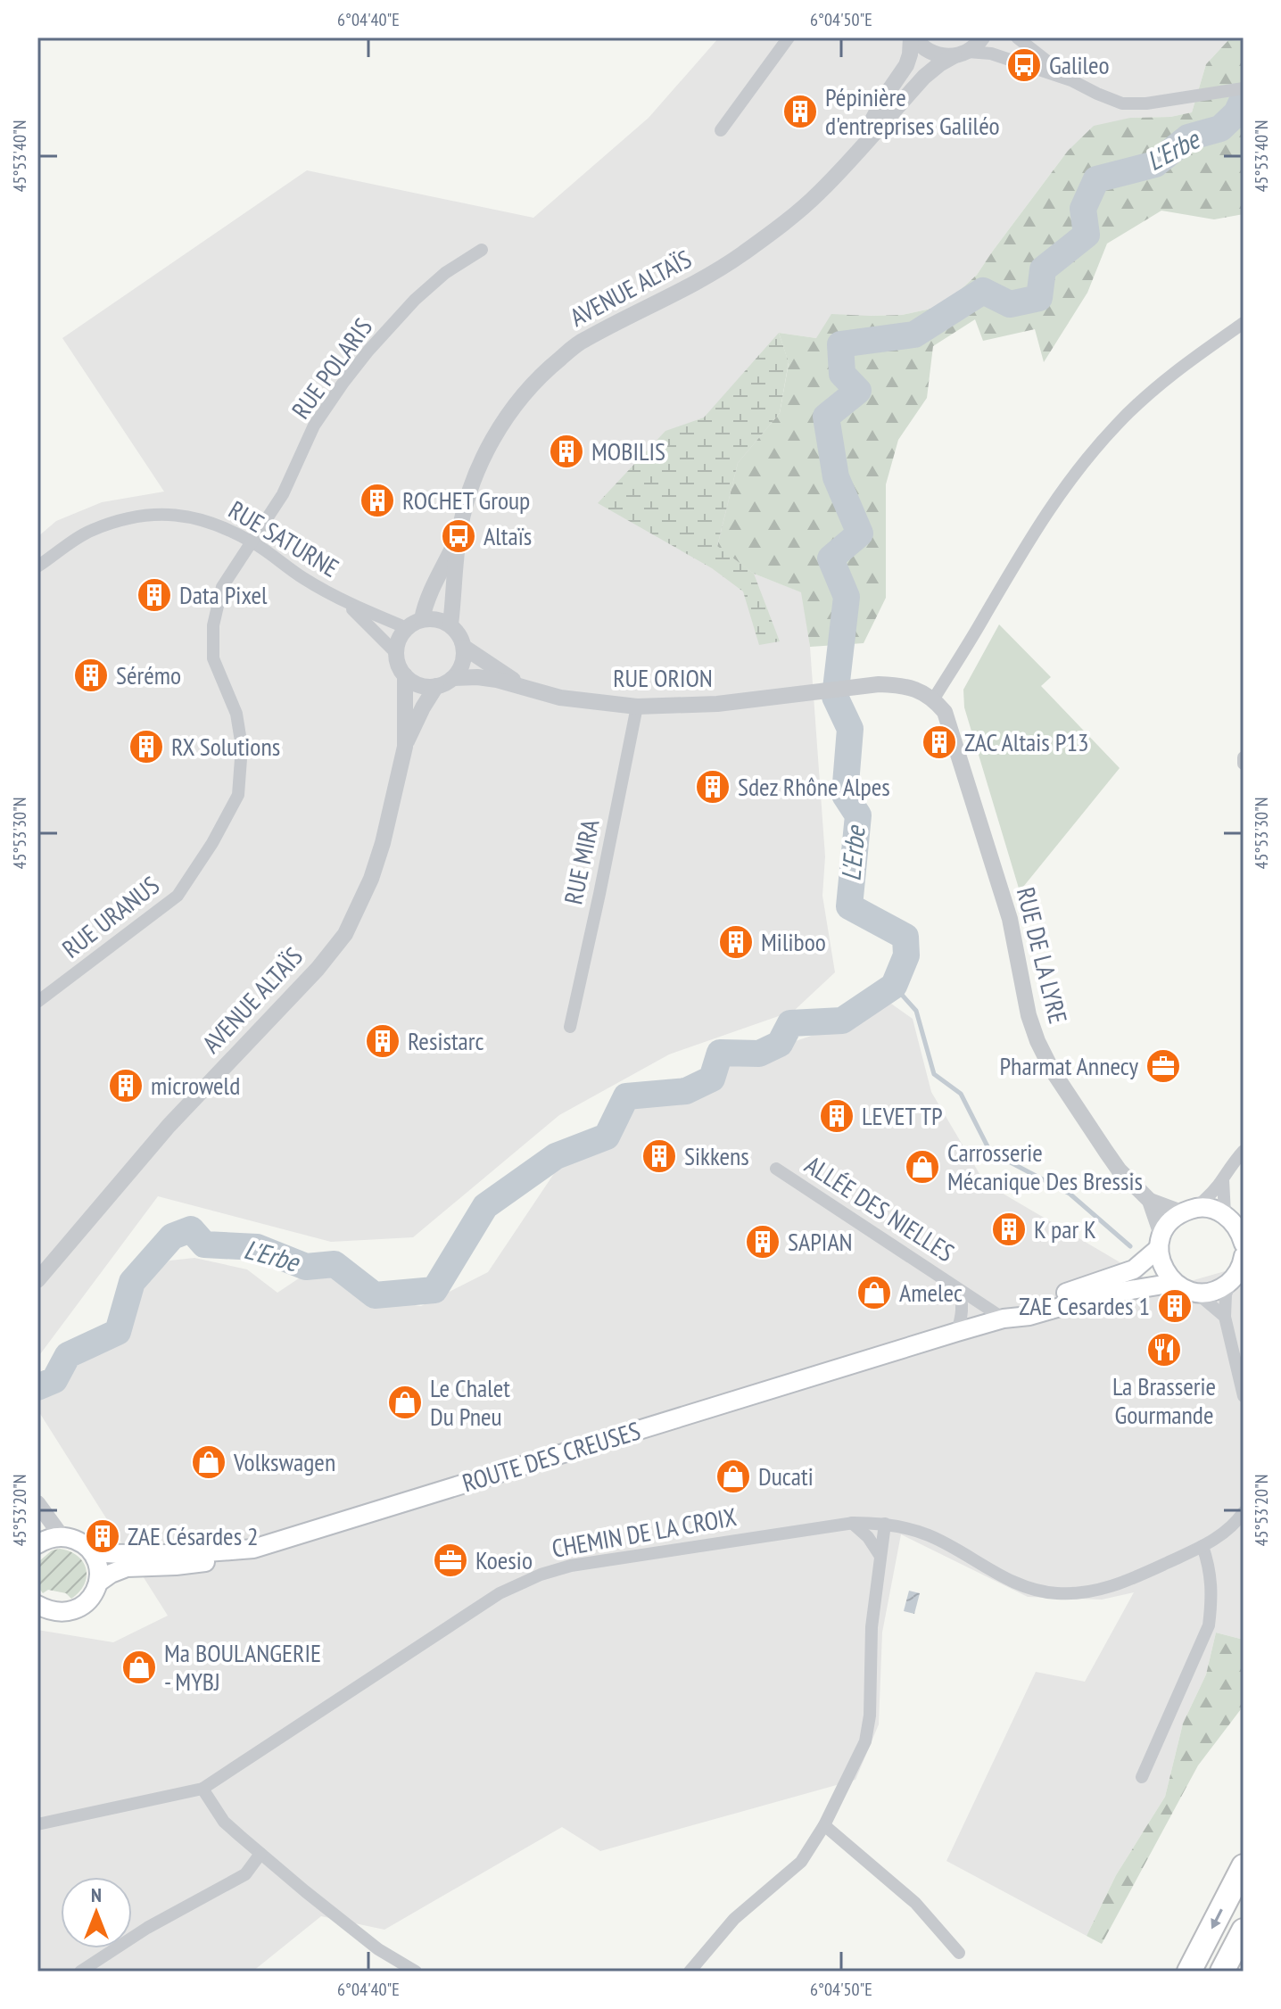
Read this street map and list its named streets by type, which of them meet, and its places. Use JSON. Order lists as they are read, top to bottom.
{
  "streets": {
    "main road": ["ROUTE DES CREUSES"],
    "street": [
      "AVENUE ALTAÏS",
      "RUE POLARIS",
      "RUE SATURNE",
      "RUE ORION",
      "RUE MIRA",
      "RUE URANUS",
      "RUE DE LA LYRE",
      "ALLÉE DES NIELLES",
      "CHEMIN DE LA CROIX"
    ]
  },
  "crossings": [
    ["AVENUE ALTAÏS", "RUE SATURNE"],
    ["AVENUE ALTAÏS", "RUE ORION"],
    ["RUE POLARIS", "RUE SATURNE"],
    ["RUE POLARIS", "RUE URANUS"],
    ["RUE SATURNE", "RUE ORION"],
    ["RUE SATURNE", "RUE URANUS"],
    ["RUE ORION", "RUE MIRA"],
    ["RUE ORION", "RUE DE LA LYRE"],
    ["RUE DE LA LYRE", "ROUTE DES CREUSES"],
    ["ALLÉE DES NIELLES", "ROUTE DES CREUSES"]
  ],
  "water": ["L'Erbe"],
  "places": {
    "bus stop": ["Galileo", "Altaïs"],
    "building": [
      "Pépinière d'entreprises Galiléo",
      "MOBILIS",
      "ROCHET Group",
      "Data Pixel",
      "Sérémo",
      "ZAC Altais P13",
      "RX Solutions",
      "Sdez Rhône Alpes",
      "Miliboo",
      "Resistarc",
      "microweld",
      "LEVET TP",
      "Sikkens",
      "K par K",
      "SAPIAN",
      "ZAE Cesardes 1",
      "ZAE Césardes 2"
    ],
    "office": ["Pharmat Annecy", "Koesio"],
    "shop": [
      "Carrosserie Mécanique Des Bressis",
      "Amelec",
      "Le Chalet Du Pneu",
      "Volkswagen",
      "Ducati",
      "Ma BOULANGERIE - MYBJ"
    ],
    "restaurant": ["La Brasserie Gourmande"]
  },
  "north": "top",
  "coordinates": [
    "6°04'40\"E",
    "6°04'50\"E",
    "45°53'40\"N",
    "45°53'30\"N",
    "45°53'20\"N"
  ]
}
